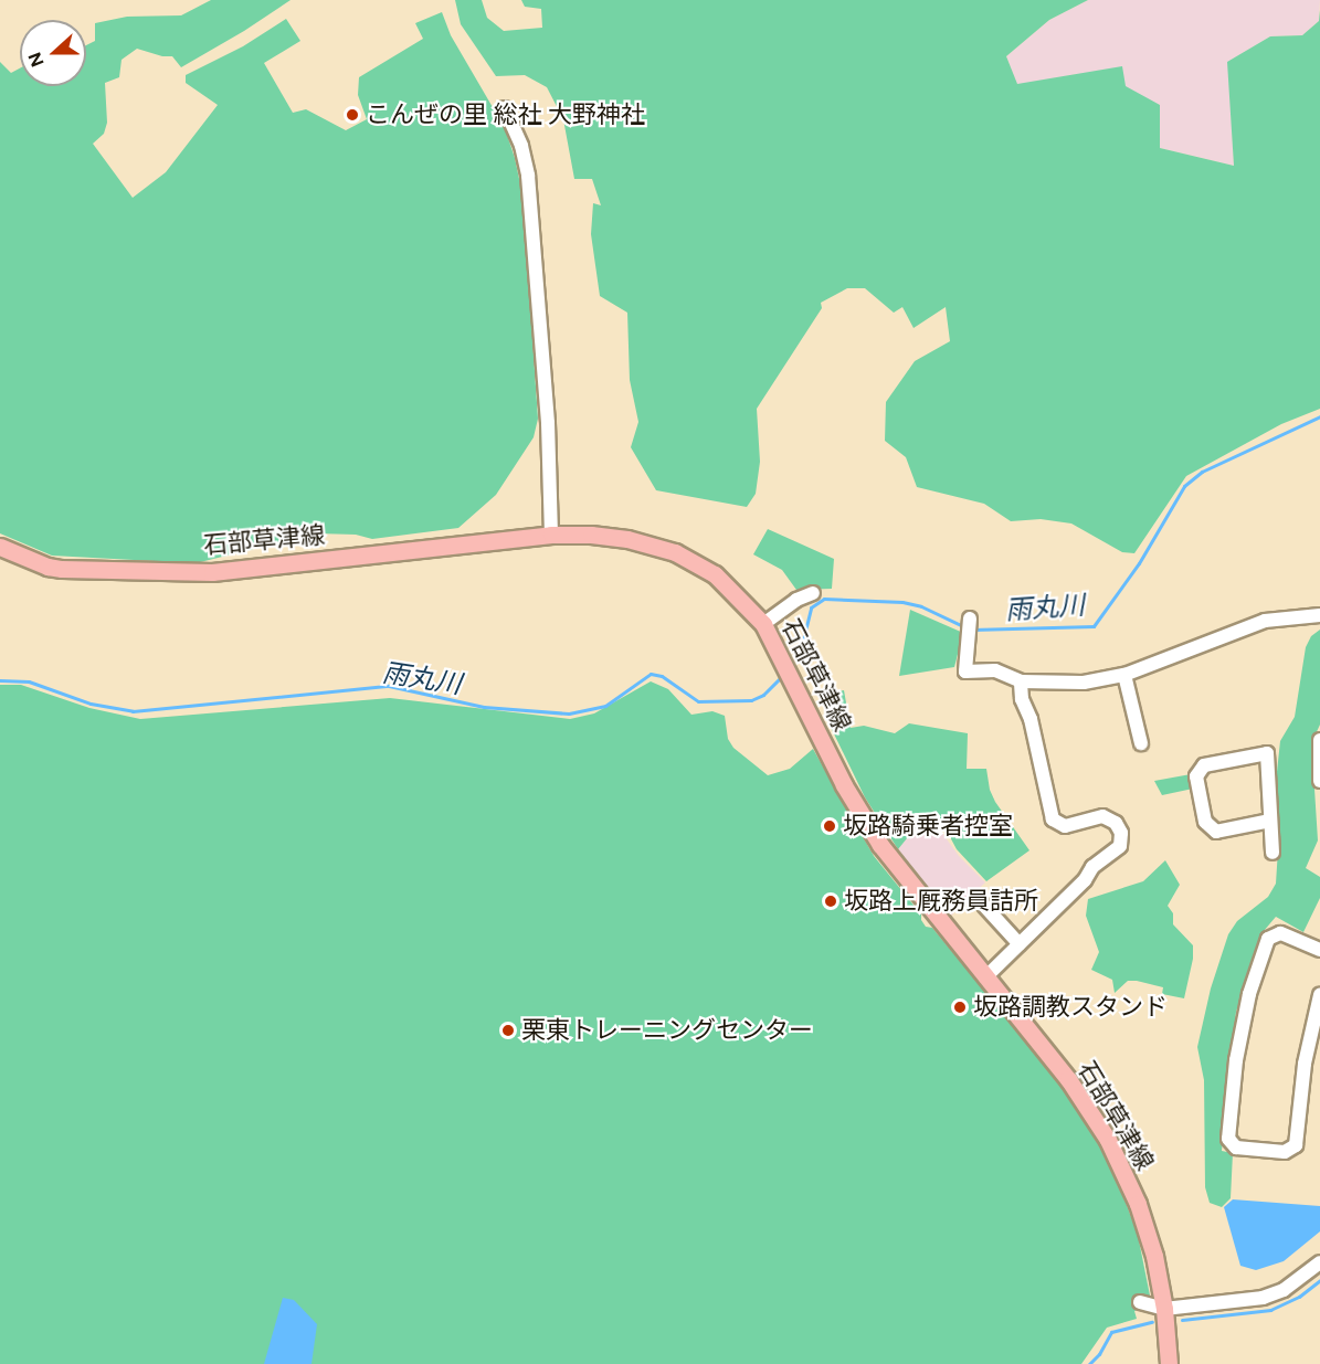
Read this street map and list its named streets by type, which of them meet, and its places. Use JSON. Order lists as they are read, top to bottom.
{
  "streets": {
    "main road": ["石部草津線"]
  },
  "water": ["雨丸川"],
  "places": [
    "こんぜの里 総社 大野神社",
    "坂路騎乗者控室",
    "坂路上厩務員詰所",
    "坂路調教スタンド",
    "栗東トレーニングセンター"
  ],
  "north": "left"
}
